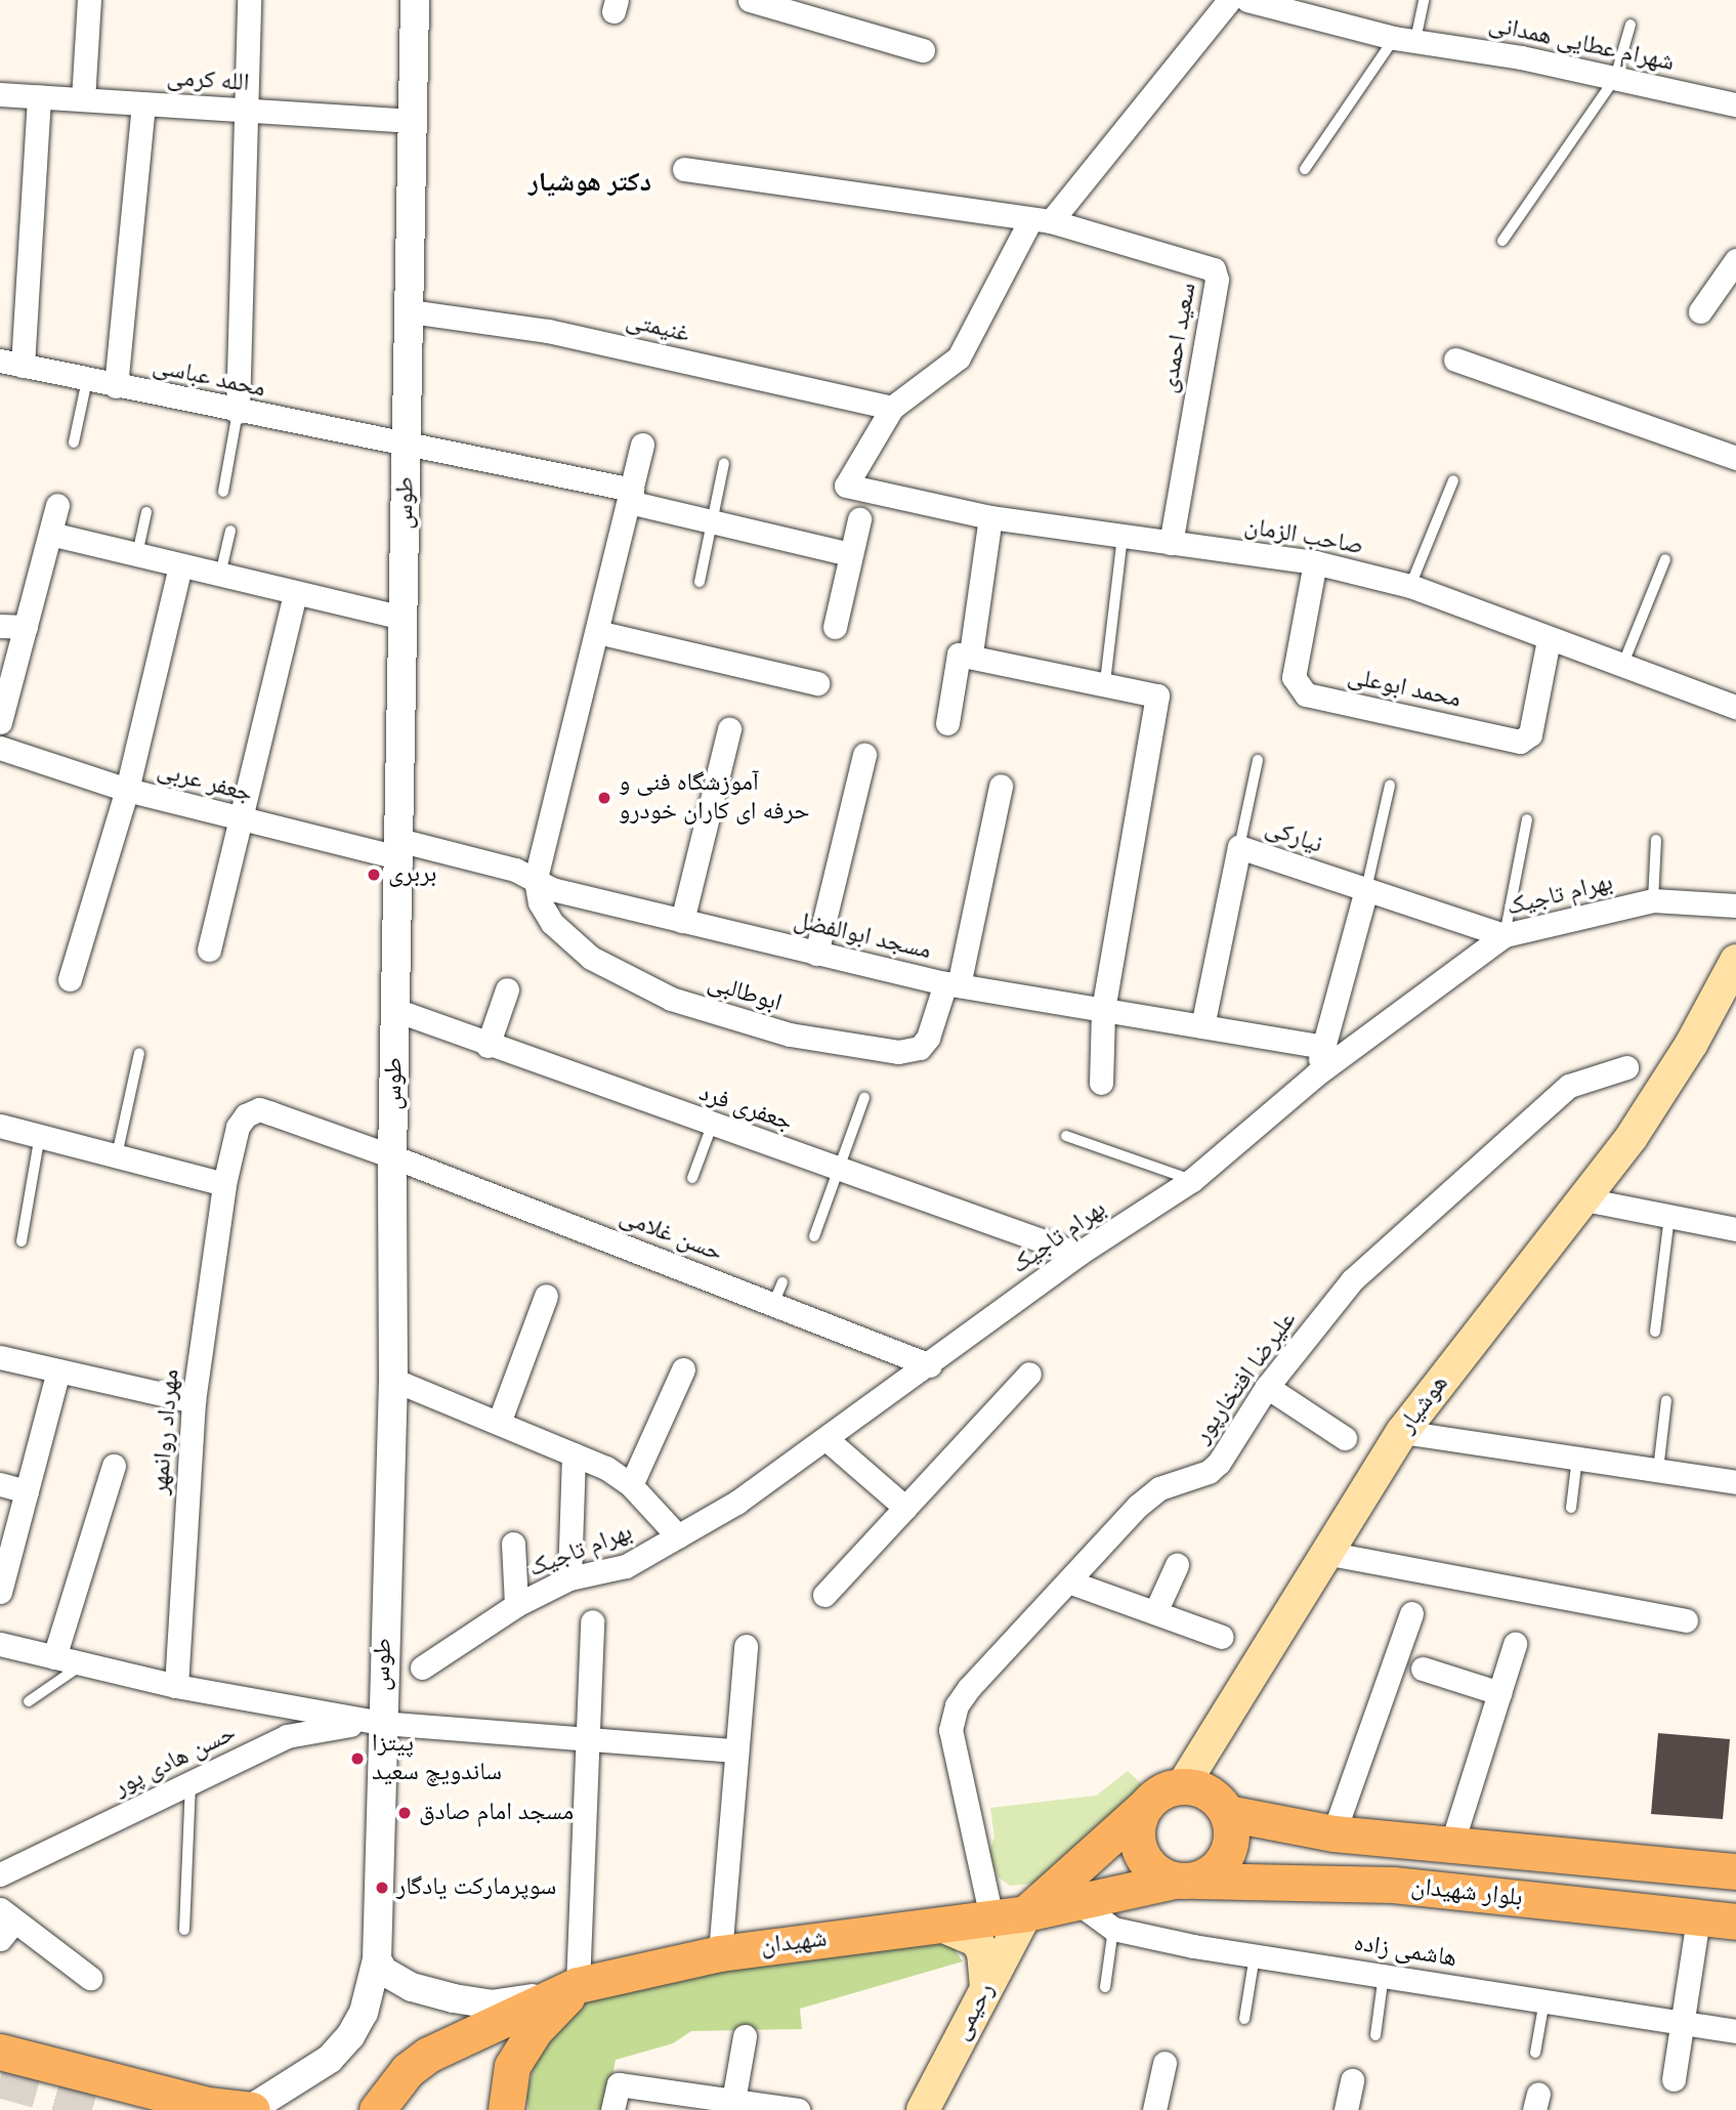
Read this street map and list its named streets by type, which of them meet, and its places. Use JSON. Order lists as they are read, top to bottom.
{
  "streets": {
    "main road": [
      "هوشیار",
      "بلوار شهیدان",
      "شهیدان",
      "رحیمی"
    ],
    "street": [
      "شهرام عطایی همدانی",
      "الله کرمی",
      "غنیمتی",
      "سعید احمدی",
      "محمد عباسی",
      "طوس",
      "صاحب الزمان",
      "محمد ابوعلی",
      "جعفر عربی",
      "نیارکی",
      "بهرام تاجیک",
      "مسجد ابوالفضل",
      "ابوطالبی",
      "جعفری فرد",
      "حسن غلامی",
      "علیرضا افتخارپور",
      "مهرداد روانمهر",
      "حسن هادی پور",
      "هاشمی زاده"
    ]
  },
  "crossings": [
    ["الله کرمی", "طوس"],
    ["غنیمتی", "طوس"],
    ["غنیمتی", "صاحب الزمان"],
    ["سعید احمدی", "صاحب الزمان"],
    ["محمد عباسی", "طوس"],
    ["طوس", "جعفر عربی"],
    ["طوس", "مسجد ابوالفضل"],
    ["طوس", "جعفری فرد"],
    ["طوس", "حسن غلامی"],
    ["طوس", "حسن هادی پور"],
    ["صاحب الزمان", "محمد ابوعلی"],
    ["جعفر عربی", "مسجد ابوالفضل"],
    ["نیارکی", "بهرام تاجیک"],
    ["نیارکی", "مسجد ابوالفضل"],
    ["بهرام تاجیک", "جعفری فرد"],
    ["بهرام تاجیک", "حسن غلامی"],
    ["مسجد ابوالفضل", "ابوطالبی"],
    ["حسن غلامی", "مهرداد روانمهر"],
    ["علیرضا افتخارپور", "شهیدان"],
    ["علیرضا افتخارپور", "رحیمی"],
    ["هوشیار", "بلوار شهیدان"],
    ["هوشیار", "شهیدان"],
    ["بلوار شهیدان", "شهیدان"],
    ["شهیدان", "هاشمی زاده"],
    ["شهیدان", "رحیمی"]
  ],
  "districts": ["دکتر هوشیار"],
  "places": [
    "آموزشگاه فنی و حرفه ای کاران خودرو",
    "بربری",
    "پیتزا ساندویچ سعید",
    "مسجد امام صادق",
    "سوپرمارکت یادگار"
  ]
}
